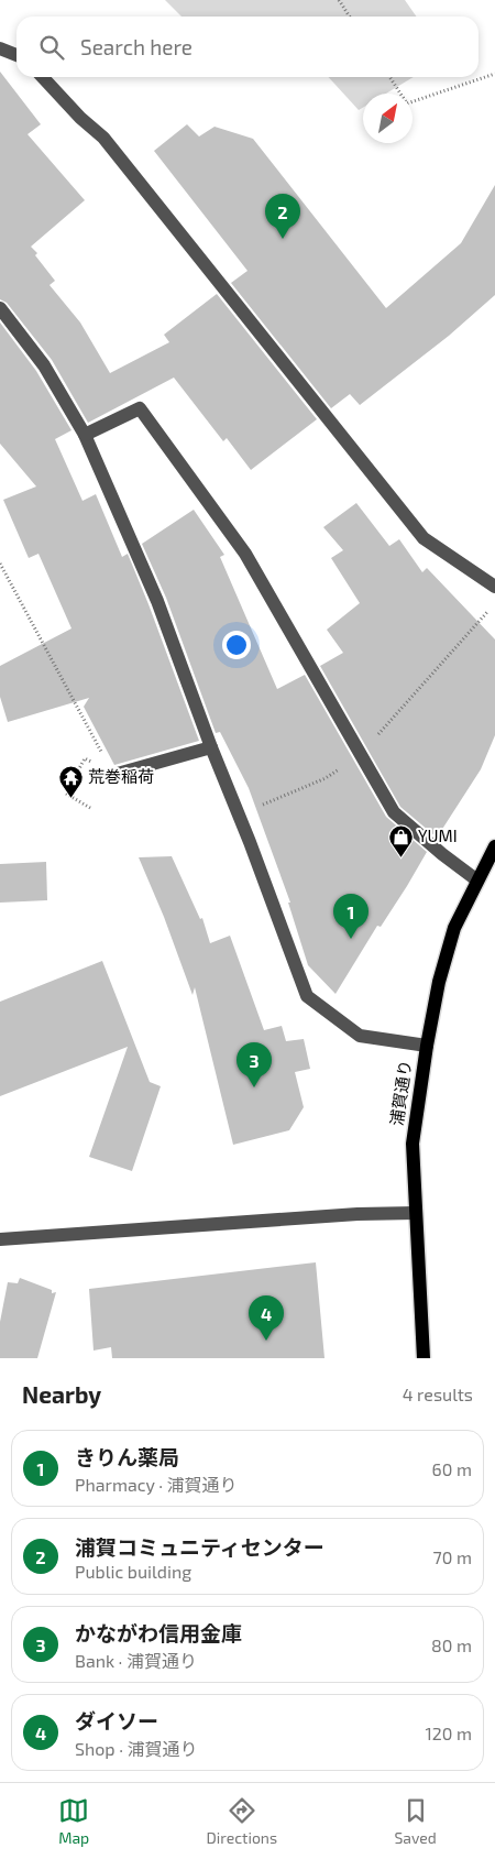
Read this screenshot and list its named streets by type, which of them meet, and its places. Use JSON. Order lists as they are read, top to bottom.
{
  "streets": {
    "main road": ["浦賀通り"]
  },
  "places": {
    "temple": ["荒巻稲荷"],
    "shop": ["YUMI"]
  },
  "north": "top right",
  "page": {
    "search": "Search here",
    "pins": [
      "2",
      "1",
      "3",
      "4"
    ],
    "heading": ["Nearby", "4 results"],
    "list": [
      {
        "mark": "1",
        "name": "きりん薬局",
        "note": "Pharmacy · 浦賀通り",
        "value": "60 m"
      },
      {
        "mark": "2",
        "name": "浦賀コミュニティセンター",
        "note": "Public building",
        "value": "70 m"
      },
      {
        "mark": "3",
        "name": "かながわ信用金庫",
        "note": "Bank · 浦賀通り",
        "value": "80 m"
      },
      {
        "mark": "4",
        "name": "ダイソー",
        "note": "Shop · 浦賀通り",
        "value": "120 m"
      }
    ],
    "nav": ["Map", "Directions", "Saved"]
  }
}
